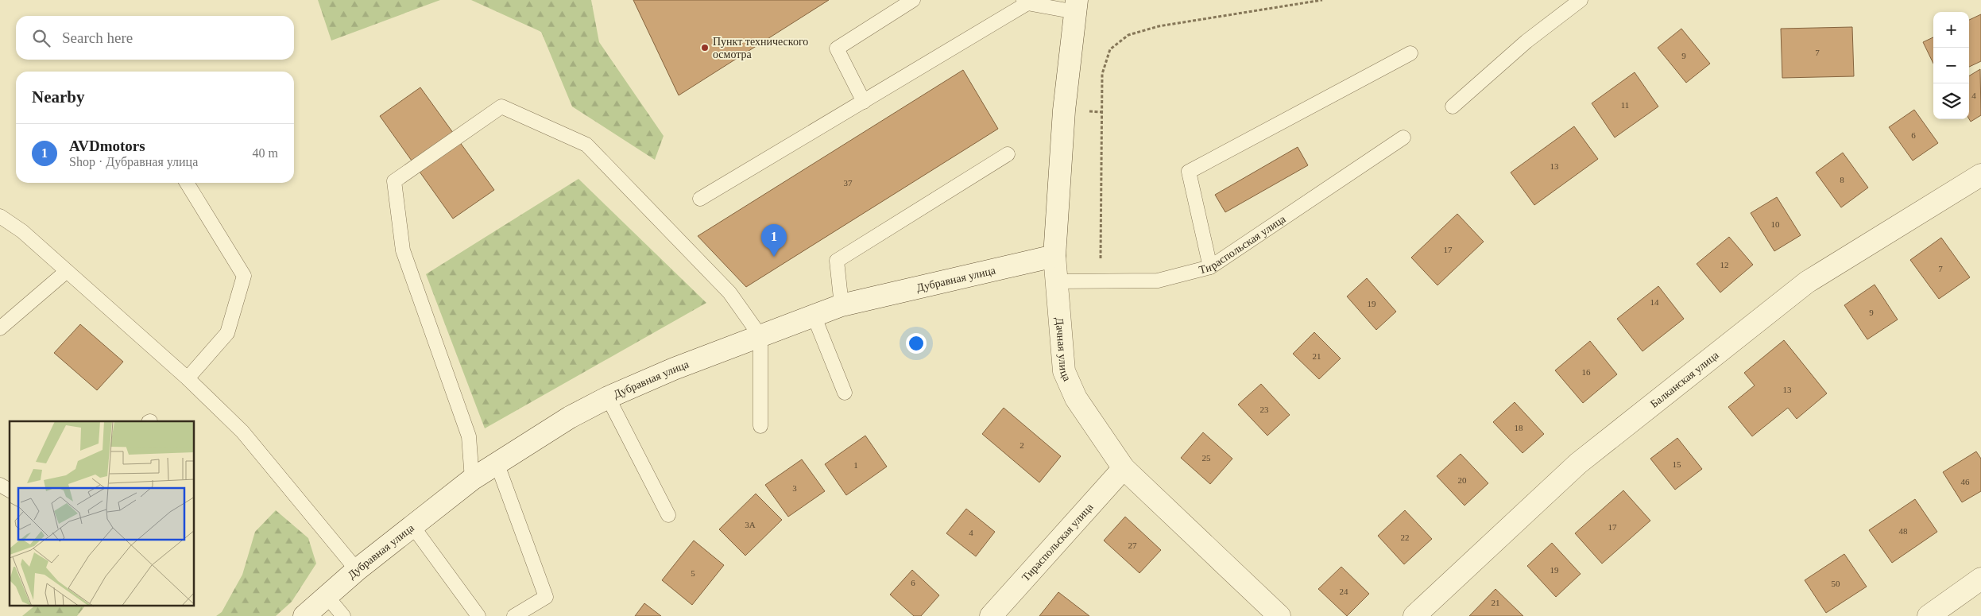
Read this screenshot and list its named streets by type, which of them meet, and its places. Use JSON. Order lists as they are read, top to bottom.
{
  "streets": {
    "street": [
      "Тираспольская улица",
      "Дубравная улица",
      "Дачная улица",
      "Балканская улица"
    ]
  },
  "crossings": [
    ["Тираспольская улица", "Дачная улица"],
    ["Дубравная улица", "Дачная улица"]
  ],
  "places": ["Пункт технического осмотра"],
  "house_numbers": [
    "7",
    "9",
    "4",
    "11",
    "6",
    "13",
    "8",
    "37",
    "10",
    "17",
    "12",
    "7",
    "14",
    "19",
    "9",
    "21",
    "16",
    "13",
    "23",
    "18",
    "2",
    "25",
    "15",
    "1",
    "20",
    "46",
    "3",
    "3А",
    "17",
    "48",
    "4",
    "22",
    "27",
    "19",
    "5",
    "6",
    "50",
    "24",
    "21"
  ],
  "page": {
    "map_buttons": ["+", "−"],
    "search": "Search here",
    "heading": "Nearby",
    "list": [
      {
        "mark": "1",
        "name": "AVDmotors",
        "note": "Shop · Дубравная улица",
        "value": "40 m"
      }
    ],
    "pins": "1"
  }
}
